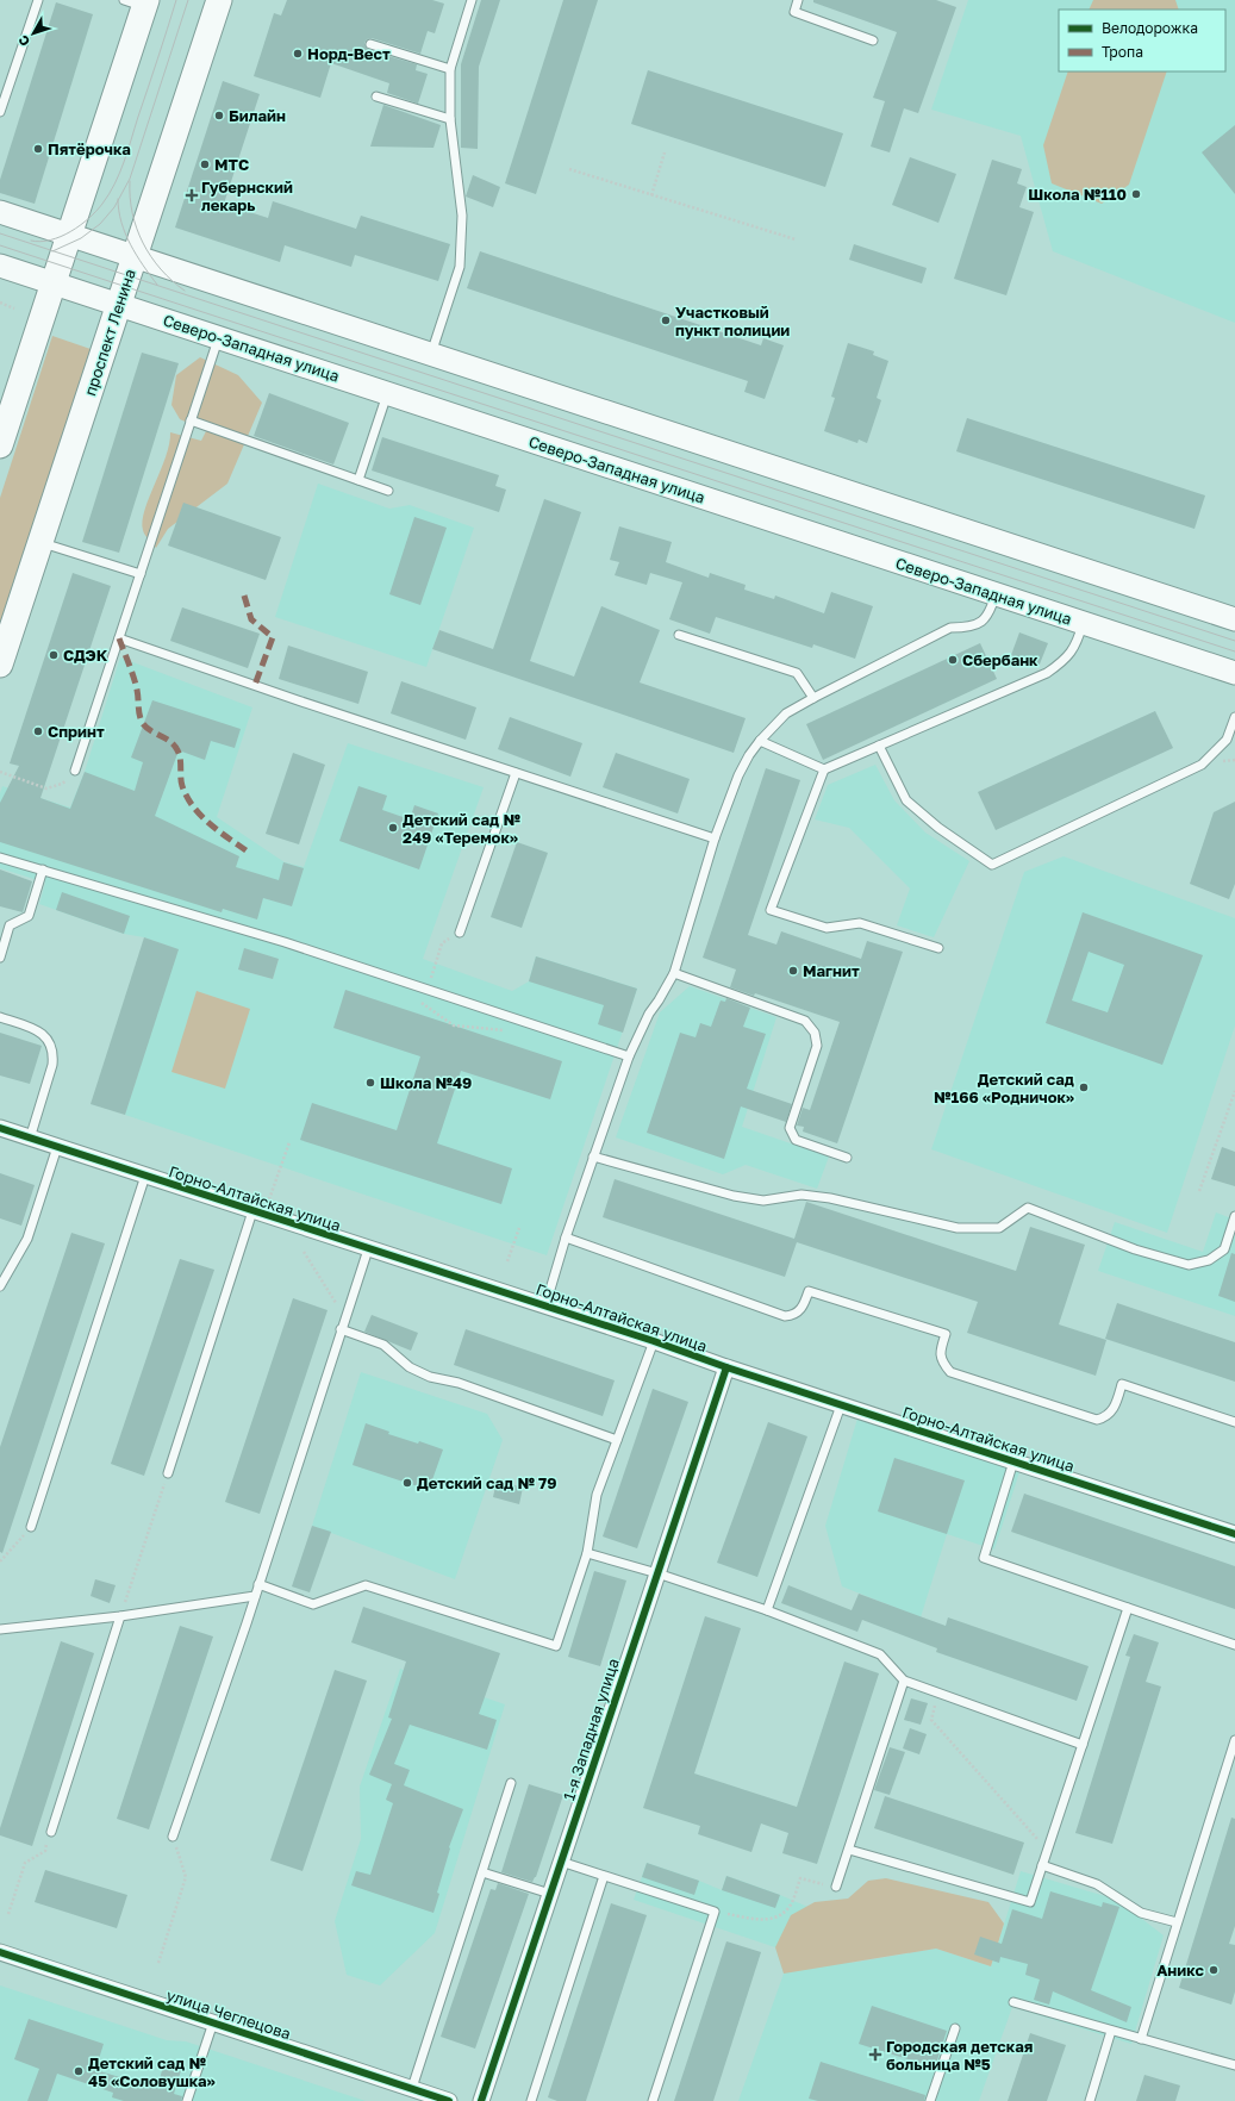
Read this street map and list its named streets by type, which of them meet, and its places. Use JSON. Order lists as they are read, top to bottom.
{
  "streets": {
    "main road": ["проспект Ленина", "Северо-Западная улица"],
    "street": ["Горно-Алтайская улица", "1-я Западная улица", "улица Чеглецова"]
  },
  "crossings": [
    ["проспект Ленина", "Северо-Западная улица"],
    ["Горно-Алтайская улица", "1-я Западная улица"]
  ],
  "places": {
    "other": [
      "Норд-Вест",
      "Билайн",
      "Пятёрочка",
      "МТС",
      "Школа №110",
      "Участковый пункт полиции",
      "СДЭК",
      "Сбербанк",
      "Спринт",
      "Детский сад № 249 «Теремок»",
      "Магнит",
      "Школа №49",
      "Детский сад №166 «Родничок»",
      "Детский сад № 79",
      "Аникс",
      "Детский сад № 45 «Соловушка»"
    ],
    "health": ["Губернский лекарь", "Городская детская больница №5"]
  },
  "legend": ["Велодорожка", "Тропа"],
  "north": "bottom left"
}
